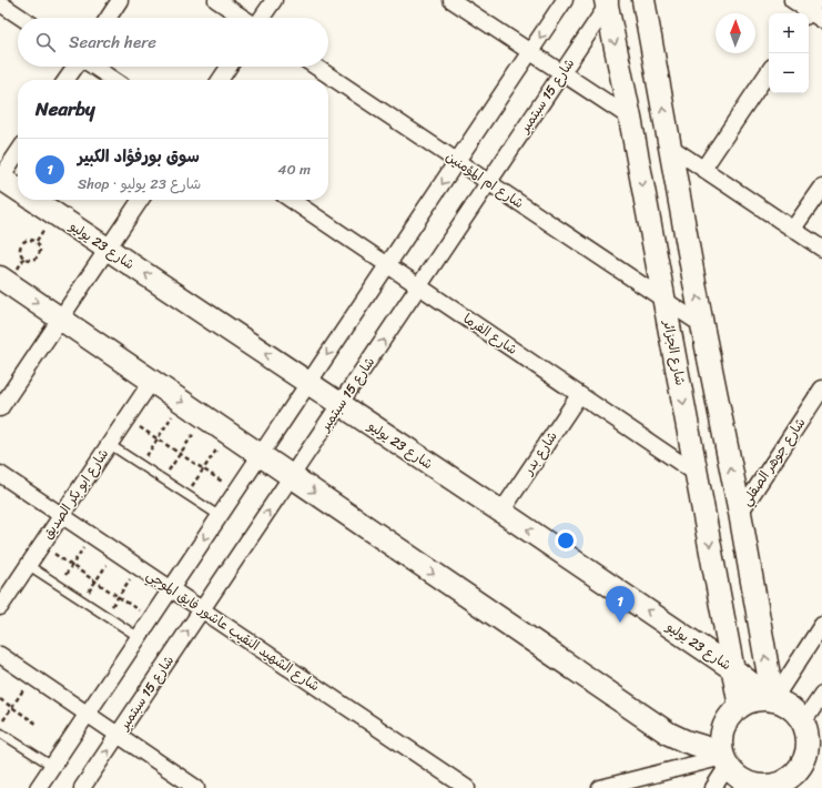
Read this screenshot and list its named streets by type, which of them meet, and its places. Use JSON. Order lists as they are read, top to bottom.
{
  "streets": {
    "street": [
      "شارع 15 سبتمبر",
      "شارع ام المؤمنين",
      "شارع 23 يوليو",
      "شارع الفرما",
      "شارع الجزائر",
      "شارع بدر",
      "شارع جوهر الصقلي",
      "شارع ابو بكر الصديق",
      "شارع الشهيد النقيب عاشور فايق الموجي"
    ]
  },
  "crossings": [
    ["شارع 15 سبتمبر", "شارع ام المؤمنين"],
    ["شارع 15 سبتمبر", "شارع 23 يوليو"],
    ["شارع 15 سبتمبر", "شارع الفرما"],
    ["شارع 15 سبتمبر", "شارع الجزائر"],
    ["شارع 15 سبتمبر", "شارع الشهيد النقيب عاشور فايق الموجي"],
    ["شارع ام المؤمنين", "شارع الجزائر"],
    ["شارع 23 يوليو", "شارع الجزائر"],
    ["شارع 23 يوليو", "شارع بدر"],
    ["شارع الفرما", "شارع الجزائر"],
    ["شارع الفرما", "شارع بدر"],
    ["شارع ابو بكر الصديق", "شارع الشهيد النقيب عاشور فايق الموجي"]
  ],
  "north": "top",
  "page": {
    "map_buttons": ["+", "−"],
    "search": "Search here",
    "heading": "Nearby",
    "list": [
      {
        "mark": "1",
        "name": "سوق بورفؤاد الكبير",
        "note": "Shop · شارع 23 يوليو",
        "value": "40 m"
      }
    ],
    "pins": "1"
  }
}
